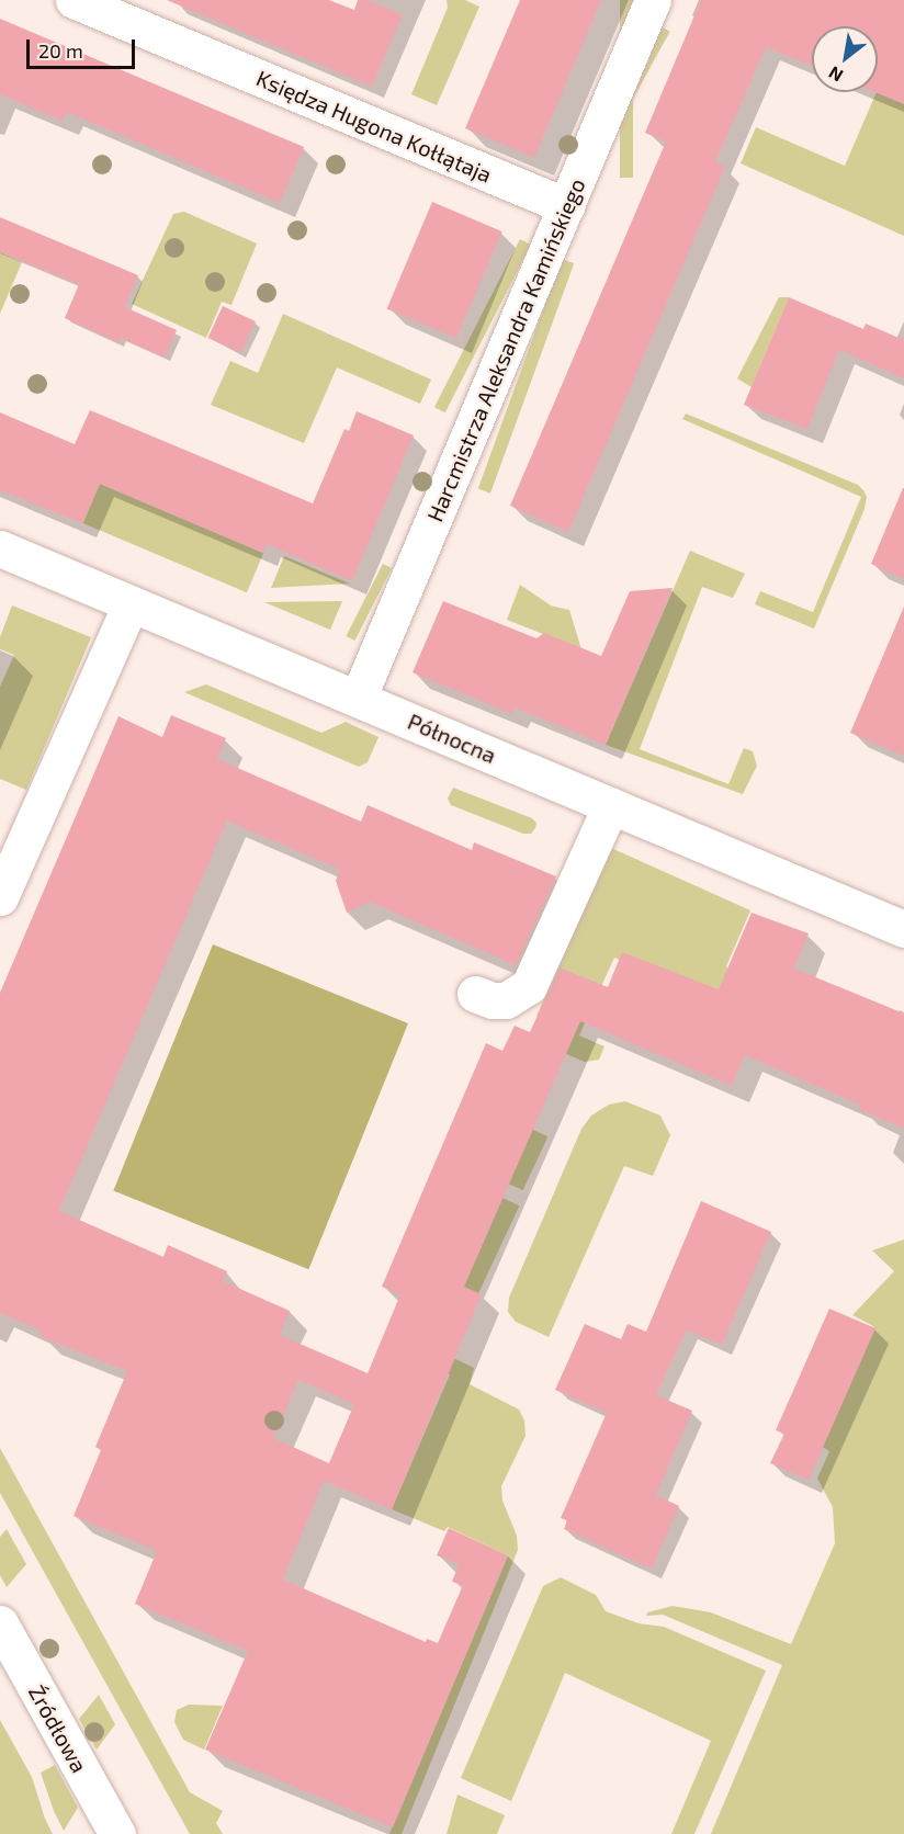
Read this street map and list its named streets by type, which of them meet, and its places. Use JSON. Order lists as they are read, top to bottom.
{
  "streets": {
    "street": [
      "Księdza Hugona Kołłątaja",
      "Harcmistrza Aleksandra Kamińskiego",
      "Północna",
      "Źródłowa"
    ]
  },
  "crossings": [
    ["Księdza Hugona Kołłątaja", "Harcmistrza Aleksandra Kamińskiego"],
    ["Harcmistrza Aleksandra Kamińskiego", "Północna"]
  ],
  "scale_bar": "20 m",
  "north": "bottom left"
}
